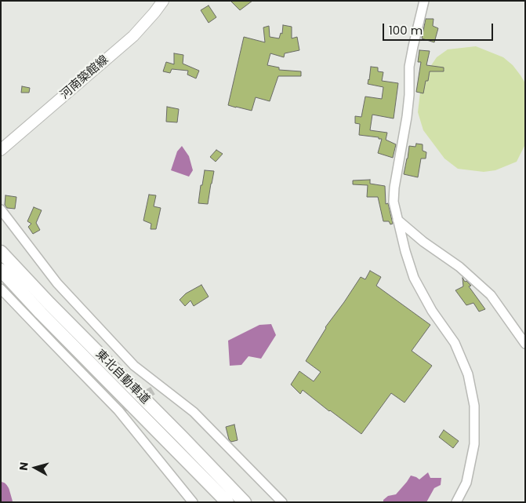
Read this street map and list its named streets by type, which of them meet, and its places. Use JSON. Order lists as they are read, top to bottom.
{
  "streets": {
    "highway": ["東北自動車道"],
    "main road": ["河南築館線"]
  },
  "scale_bar": "100 m",
  "north": "left"
}
